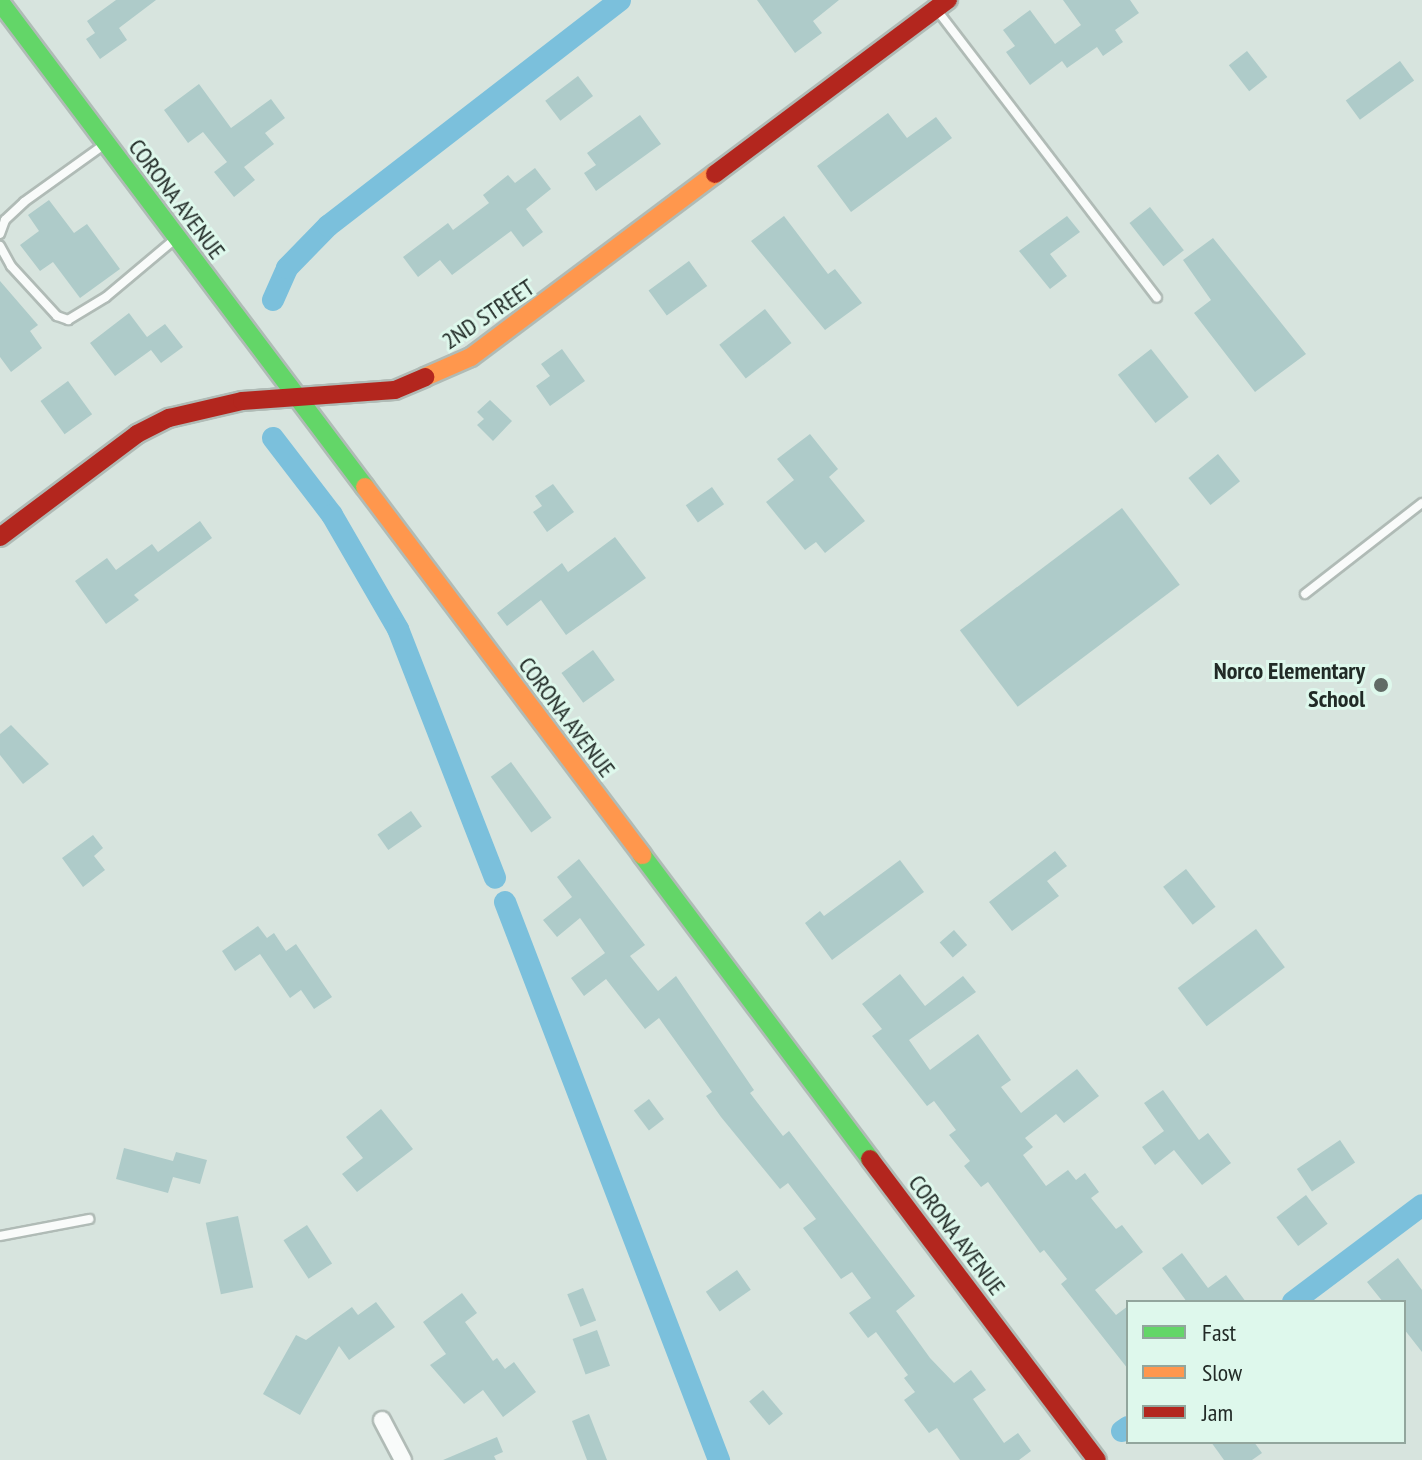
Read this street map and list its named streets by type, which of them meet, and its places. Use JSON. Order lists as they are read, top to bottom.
{
  "streets": {
    "street": ["CORONA AVENUE", "2ND STREET"]
  },
  "crossings": [
    ["CORONA AVENUE", "2ND STREET"]
  ],
  "places": ["Norco Elementary School"],
  "legend": ["Fast", "Slow", "Jam"]
}
